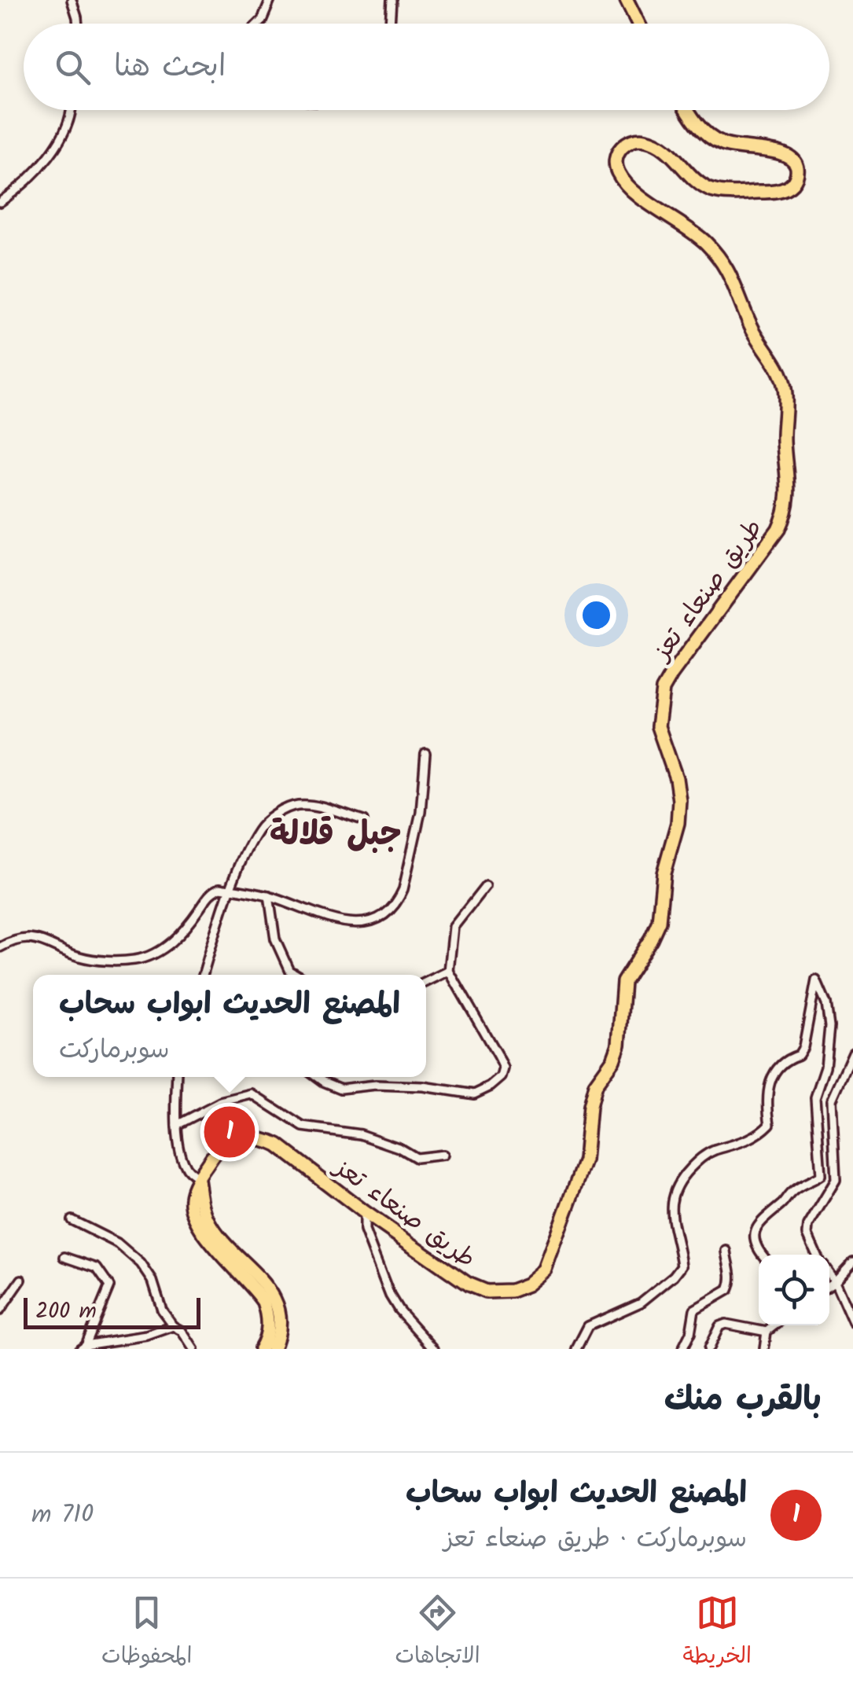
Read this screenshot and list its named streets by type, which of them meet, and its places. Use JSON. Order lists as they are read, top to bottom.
{
  "streets": {
    "highway": ["طريق صنعاء تعز"]
  },
  "districts": ["جبل قلالة"],
  "scale_bar": "200 m",
  "page": {
    "search": "ابحث هنا",
    "popup": ["المصنع الحديث ابواب سحاب", "سوبرماركت"],
    "pins": "1",
    "scale": "200 m",
    "heading": "بالقرب منك",
    "list": [
      {
        "mark": "1",
        "name": "المصنع الحديث ابواب سحاب",
        "note": "سوبرماركت · طريق صنعاء تعز",
        "value": "710 m"
      }
    ],
    "nav": ["الخريطة", "الاتجاهات", "المحفوظات"]
  }
}
